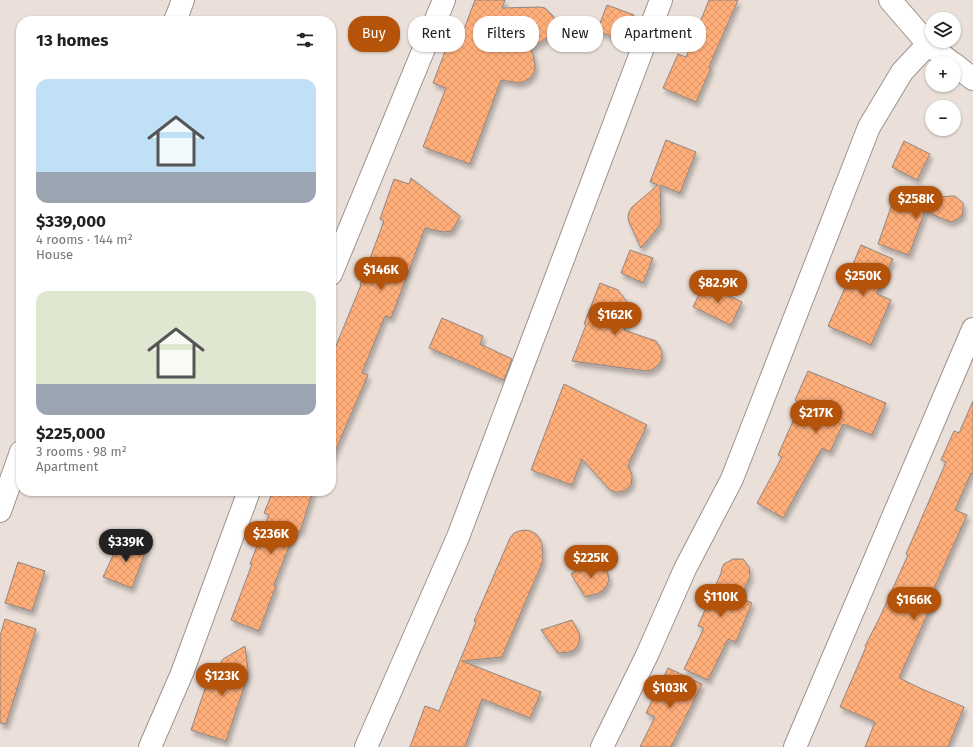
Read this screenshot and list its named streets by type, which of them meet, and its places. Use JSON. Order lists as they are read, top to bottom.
{
  "page": {
    "map_buttons": ["+", "−"],
    "chip": [
      "Buy",
      "Rent",
      "Filters",
      "New",
      "Apartment"
    ],
    "heading": "13 homes",
    "list": [
      {
        "name": "$339,000",
        "note": "4 rooms · 144 m² · House"
      },
      {
        "name": "$225,000",
        "note": "3 rooms · 98 m² · Apartment"
      }
    ],
    "price": [
      "$258K",
      "$146K",
      "$250K",
      "$82.9K",
      "$162K",
      "$217K",
      "$236K",
      "$339K",
      "$225K",
      "$110K",
      "$166K",
      "$123K",
      "$103K"
    ]
  }
}
